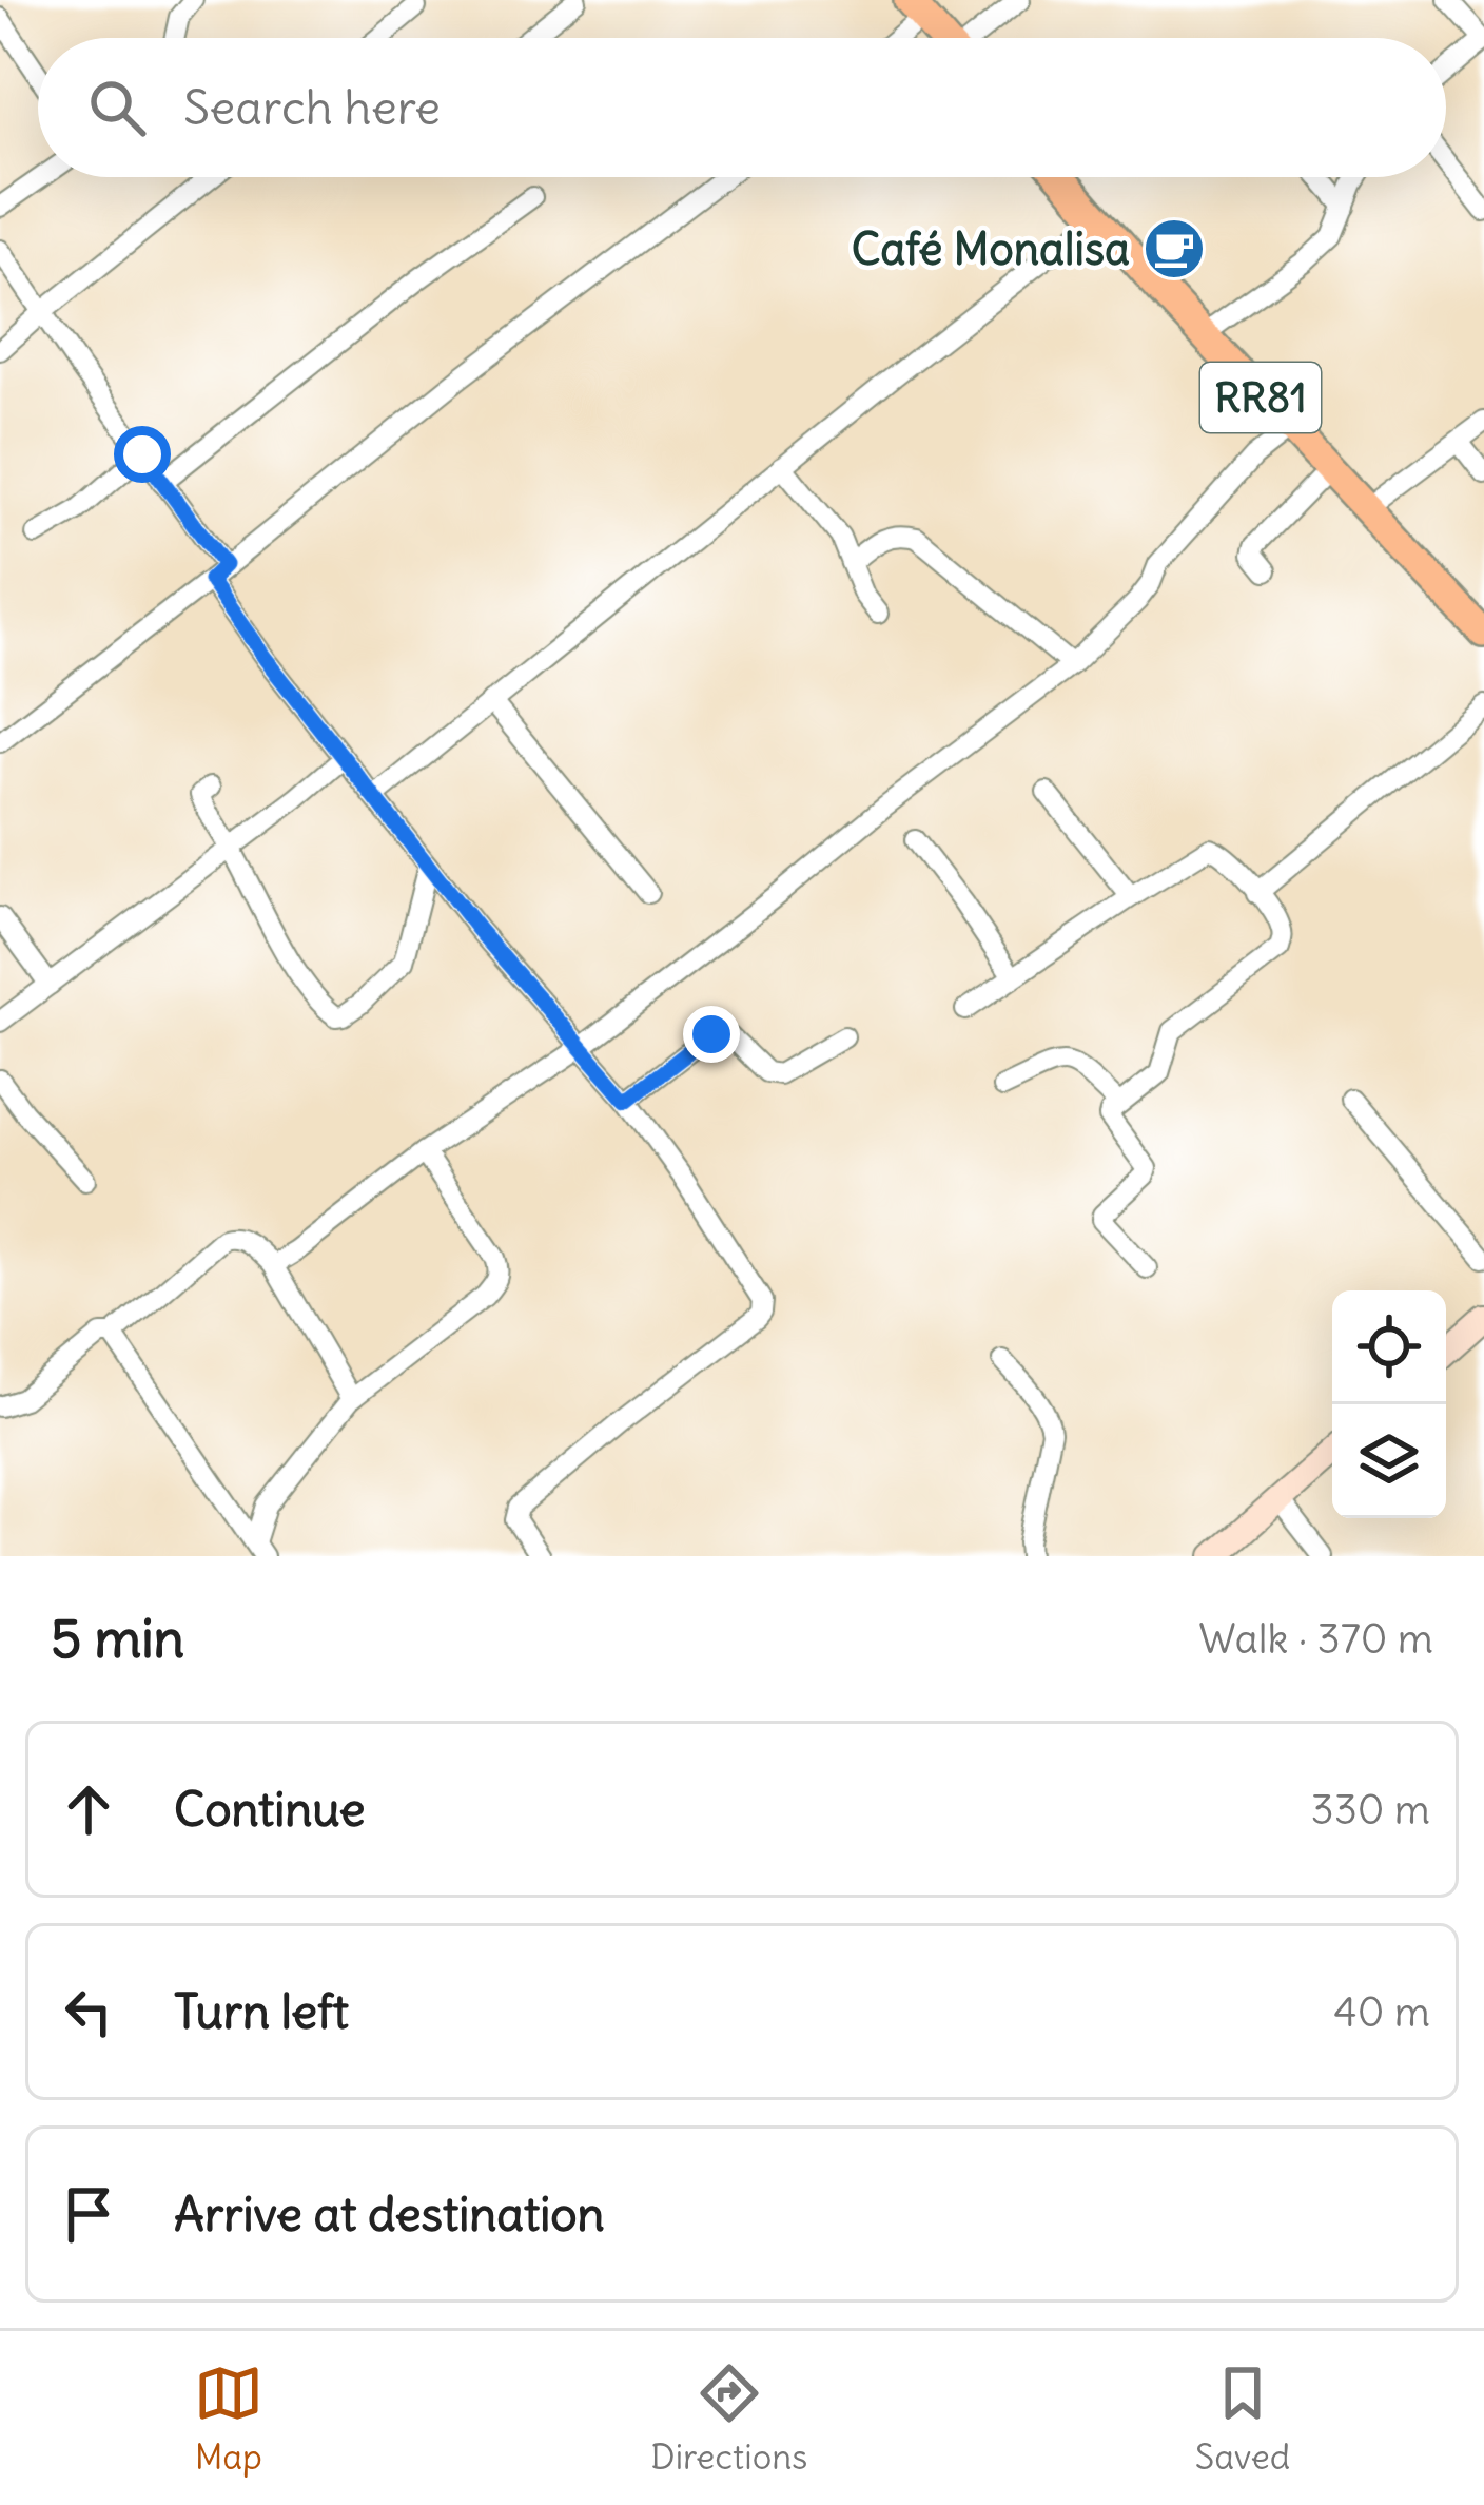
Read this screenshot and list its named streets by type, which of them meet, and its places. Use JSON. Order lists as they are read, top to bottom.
{
  "streets": {
    "main road": ["RR81"]
  },
  "places": {
    "cafe": ["Café Monalisa"]
  },
  "page": {
    "search": "Search here",
    "heading": ["5 min", "Walk · 370 m"],
    "list": [
      ["Continue", "330 m"],
      ["Turn left", "40 m"],
      "Arrive at destination"
    ],
    "nav": ["Map", "Directions", "Saved"]
  }
}
